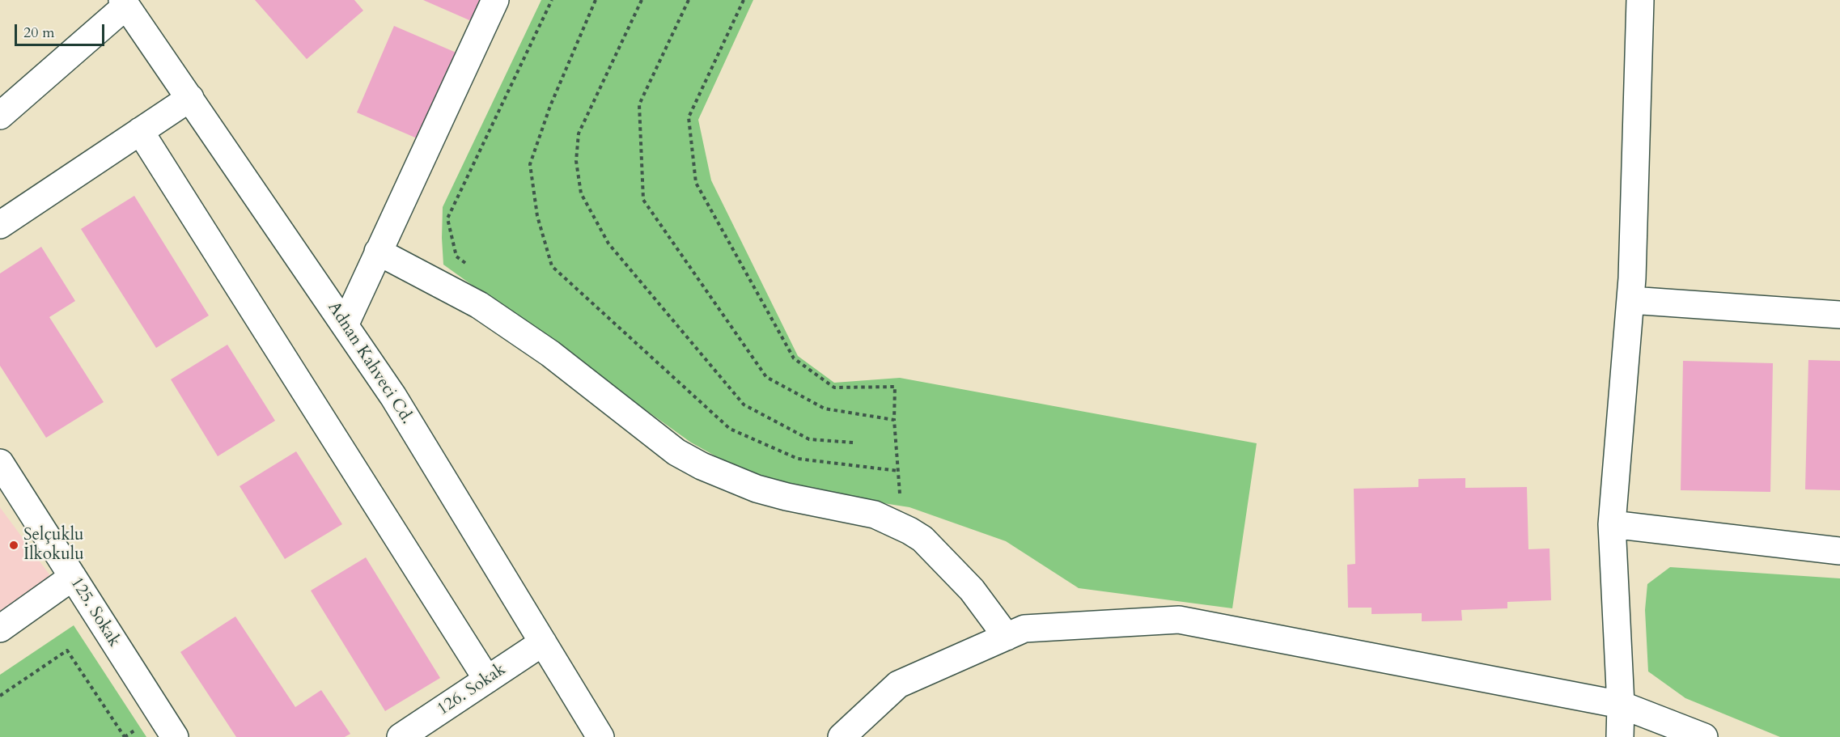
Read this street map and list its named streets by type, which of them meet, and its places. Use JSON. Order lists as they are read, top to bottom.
{
  "streets": {
    "street": ["Adnan Kahveci Cd.", "125. Sokak", "126. Sokak"]
  },
  "crossings": [
    ["Adnan Kahveci Cd.", "126. Sokak"]
  ],
  "places": ["Selçuklu İlkokulu"],
  "scale_bar": "20 m"
}
